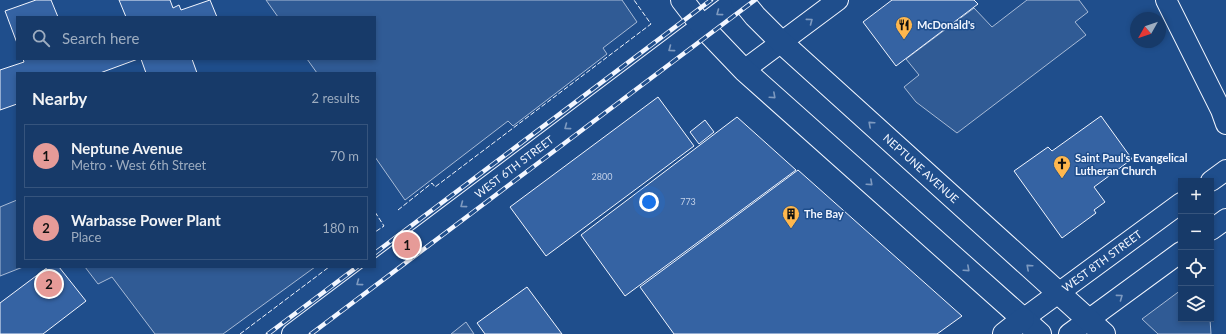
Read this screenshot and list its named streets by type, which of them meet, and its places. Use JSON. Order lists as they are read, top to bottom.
{
  "streets": {
    "main road": ["NEPTUNE AVENUE"],
    "street": ["WEST 6TH STREET", "WEST 8TH STREET"]
  },
  "crossings": [
    ["NEPTUNE AVENUE", "WEST 8TH STREET"]
  ],
  "one_way": ["WEST 6TH STREET"],
  "places": {
    "restaurant": ["McDonald's"],
    "church": ["Saint Paul's Evangelical Lutheran Church"],
    "building": ["The Bay"]
  },
  "house_numbers": ["2800", "773"],
  "north": "bottom left",
  "page": {
    "search": "Search here",
    "heading": ["Nearby", "2 results"],
    "list": [
      {
        "mark": "1",
        "name": "Neptune Avenue",
        "note": "Metro · West 6th Street",
        "value": "70 m"
      },
      {
        "mark": "2",
        "name": "Warbasse Power Plant",
        "note": "Place",
        "value": "180 m"
      }
    ],
    "map_buttons": ["+", "−"],
    "pins": ["1", "2"]
  }
}
